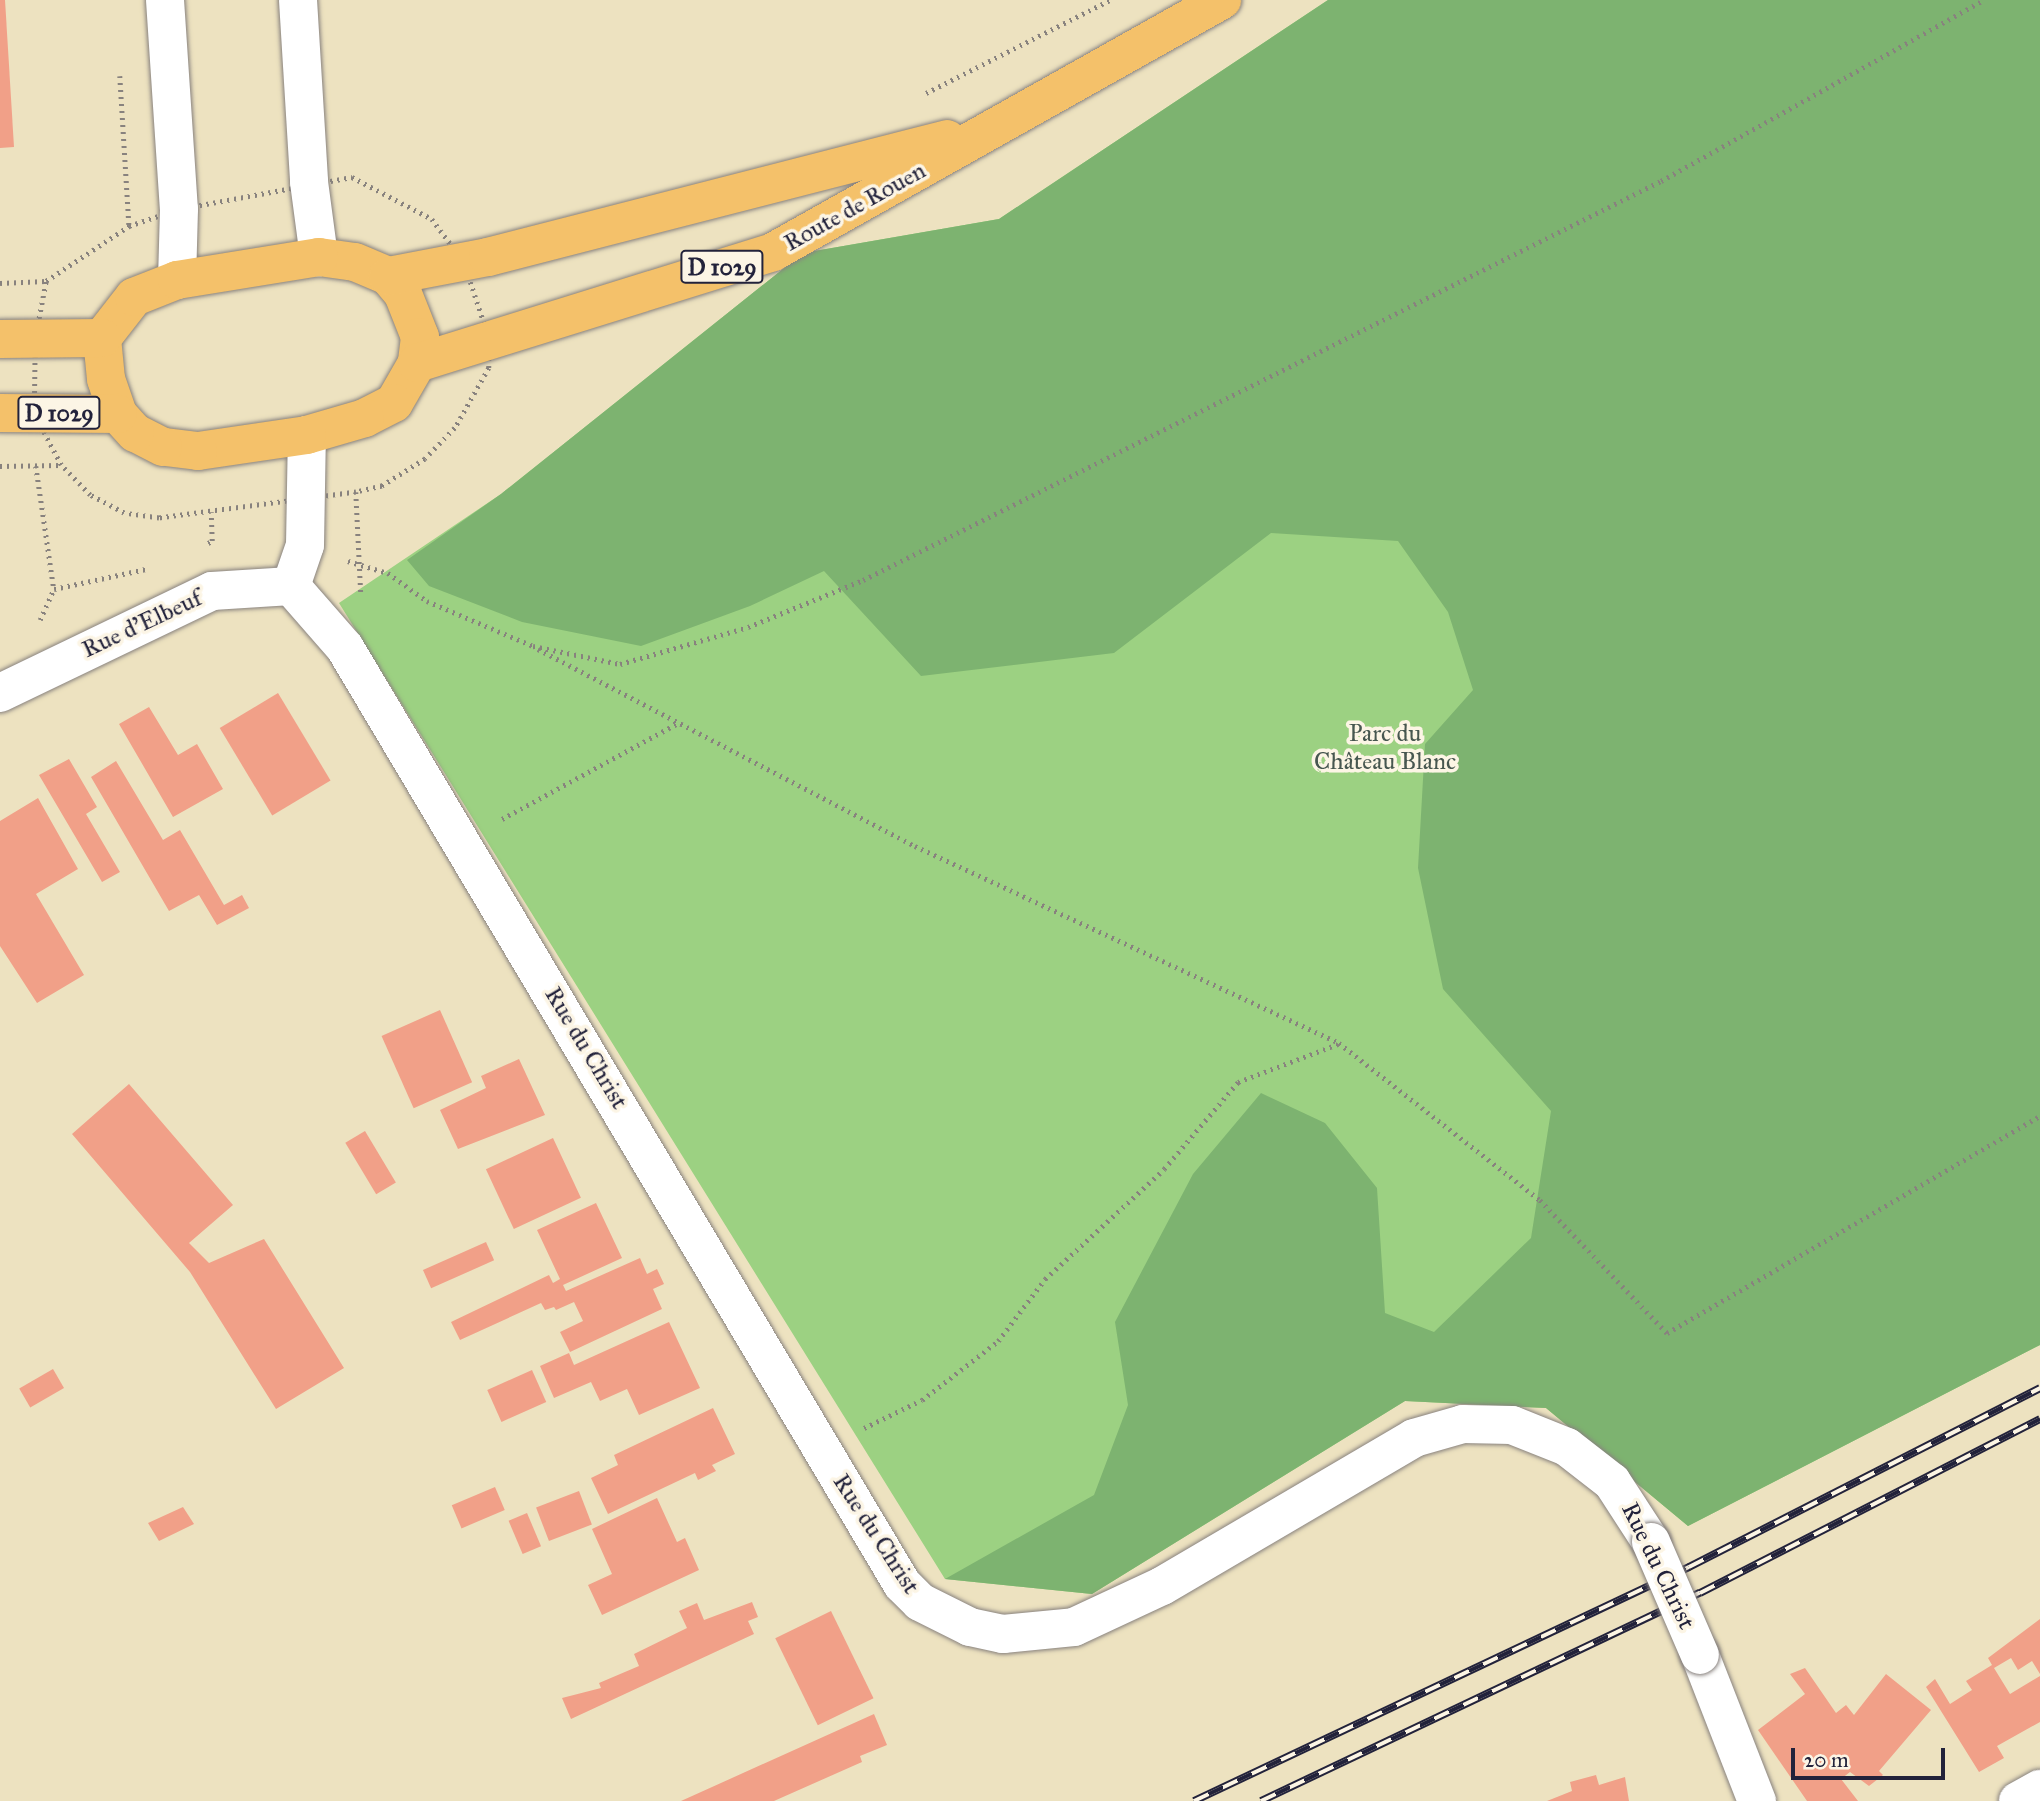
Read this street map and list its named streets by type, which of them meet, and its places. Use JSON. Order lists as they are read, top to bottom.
{
  "streets": {
    "main road": ["Route de Rouen", "D 1029"],
    "street": ["Rue d'Elbeuf", "Rue du Christ"]
  },
  "crossings": [
    ["Rue d'Elbeuf", "Rue du Christ"]
  ],
  "parks": ["Parc du Château Blanc"],
  "scale_bar": "20 m"
}
